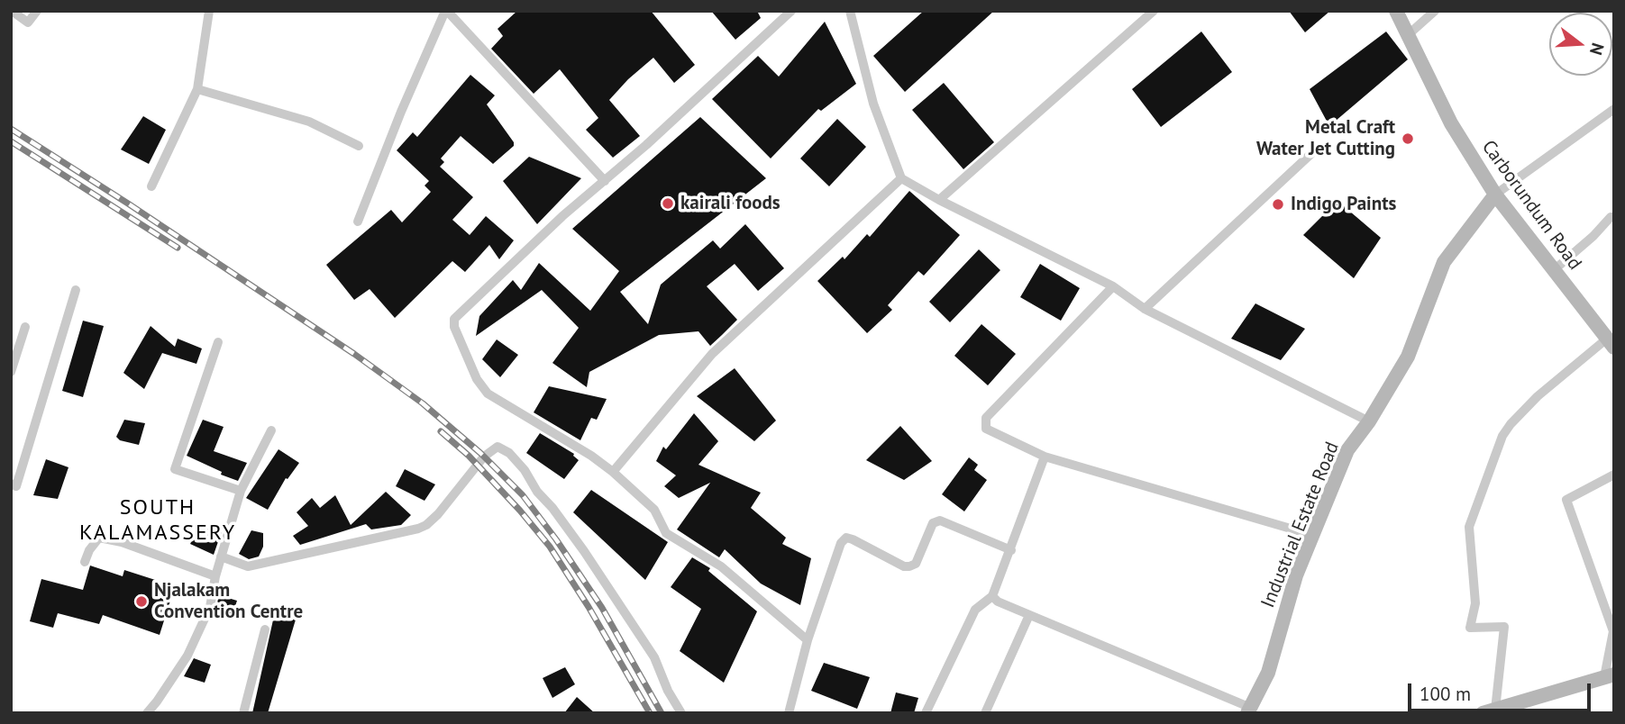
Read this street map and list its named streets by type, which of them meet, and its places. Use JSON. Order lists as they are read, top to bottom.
{
  "streets": {
    "street": ["Carborundum Road", "Industrial Estate Road"]
  },
  "crossings": [
    ["Carborundum Road", "Industrial Estate Road"]
  ],
  "districts": ["SOUTH KALAMASSERY"],
  "places": [
    "Metal Craft Water Jet Cutting",
    "kairali foods",
    "Indigo Paints",
    "Njalakam Convention Centre"
  ],
  "scale_bar": "100 m",
  "north": "right"
}
